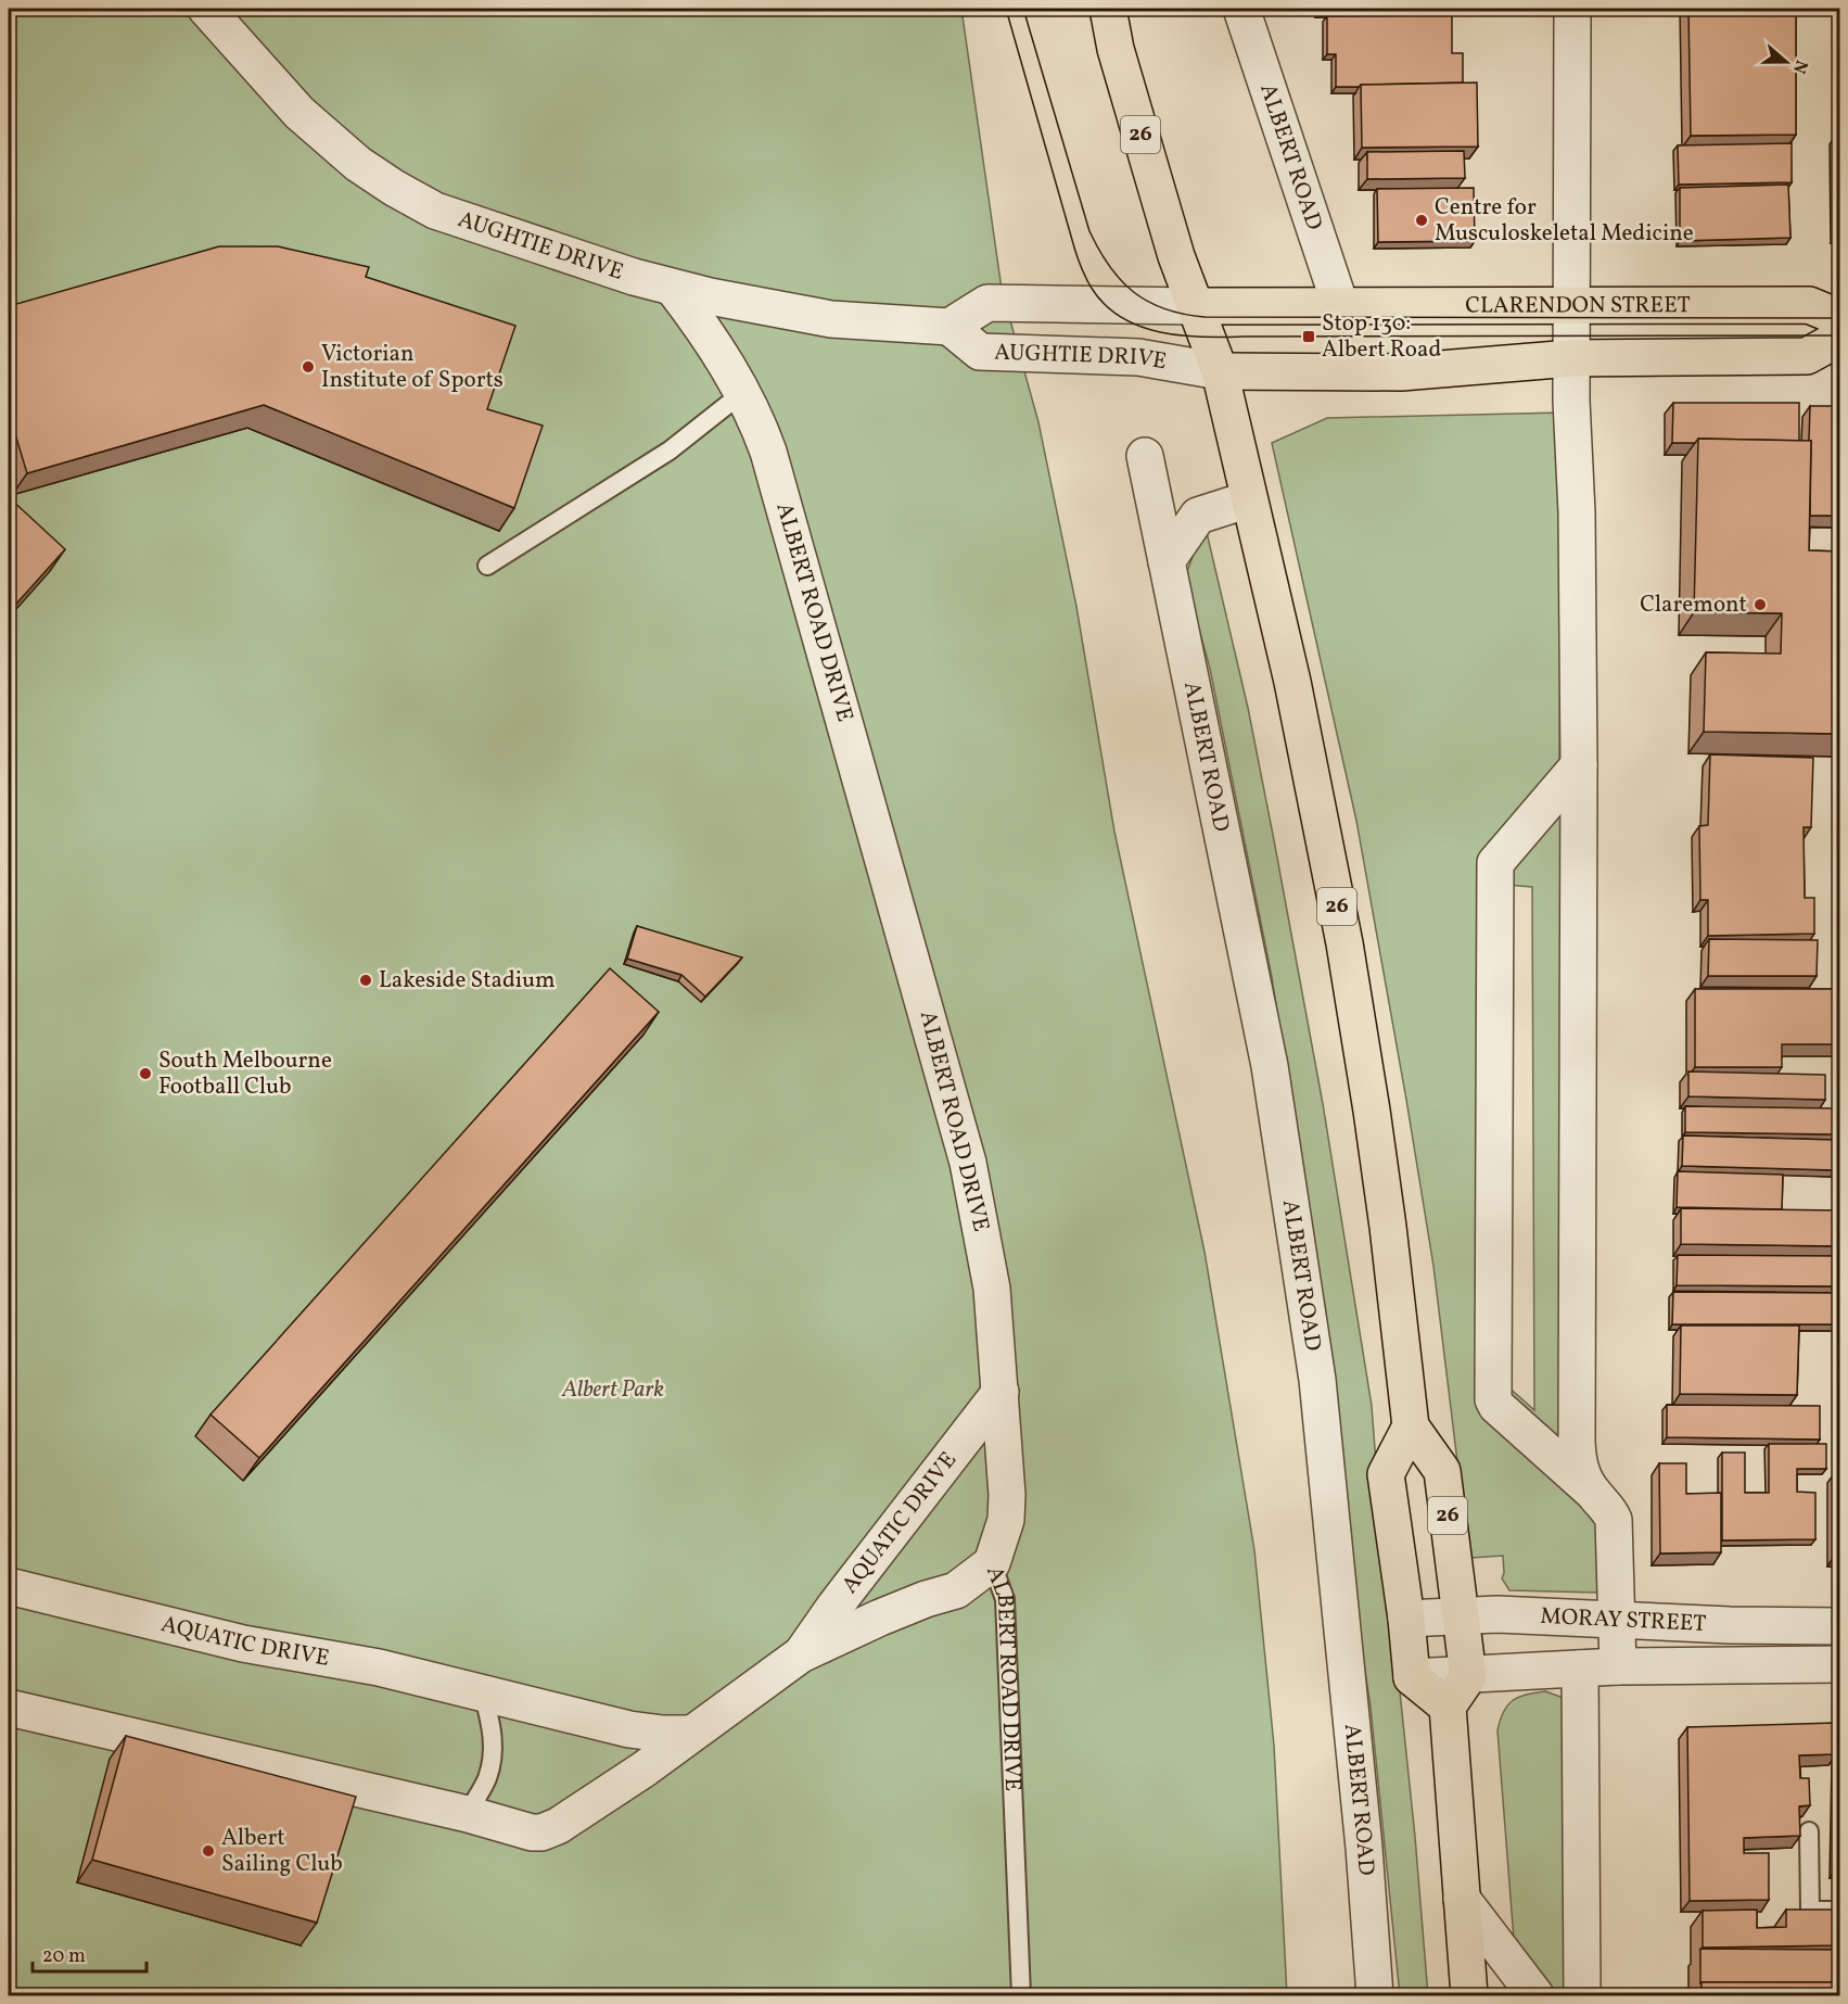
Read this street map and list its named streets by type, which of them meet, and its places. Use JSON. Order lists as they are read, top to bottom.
{
  "streets": {
    "main road": ["26", "CLARENDON STREET"],
    "street": [
      "ALBERT ROAD",
      "AUGHTIE DRIVE",
      "ALBERT ROAD DRIVE",
      "AQUATIC DRIVE",
      "MORAY STREET"
    ]
  },
  "crossings": [
    ["26", "AUGHTIE DRIVE"],
    ["26", "CLARENDON STREET"],
    ["26", "MORAY STREET"],
    ["ALBERT ROAD", "CLARENDON STREET"],
    ["AUGHTIE DRIVE", "ALBERT ROAD DRIVE"],
    ["ALBERT ROAD DRIVE", "AQUATIC DRIVE"]
  ],
  "parks": ["Albert Park"],
  "places": {
    "other": [
      "Centre for Musculoskeletal Medicine",
      "Victorian Institute of Sports",
      "Claremont",
      "Lakeside Stadium",
      "South Melbourne Football Club",
      "Albert Sailing Club"
    ],
    "transit": ["Stop 130: Albert Road"]
  },
  "scale_bar": "20 m",
  "north": "right"
}
